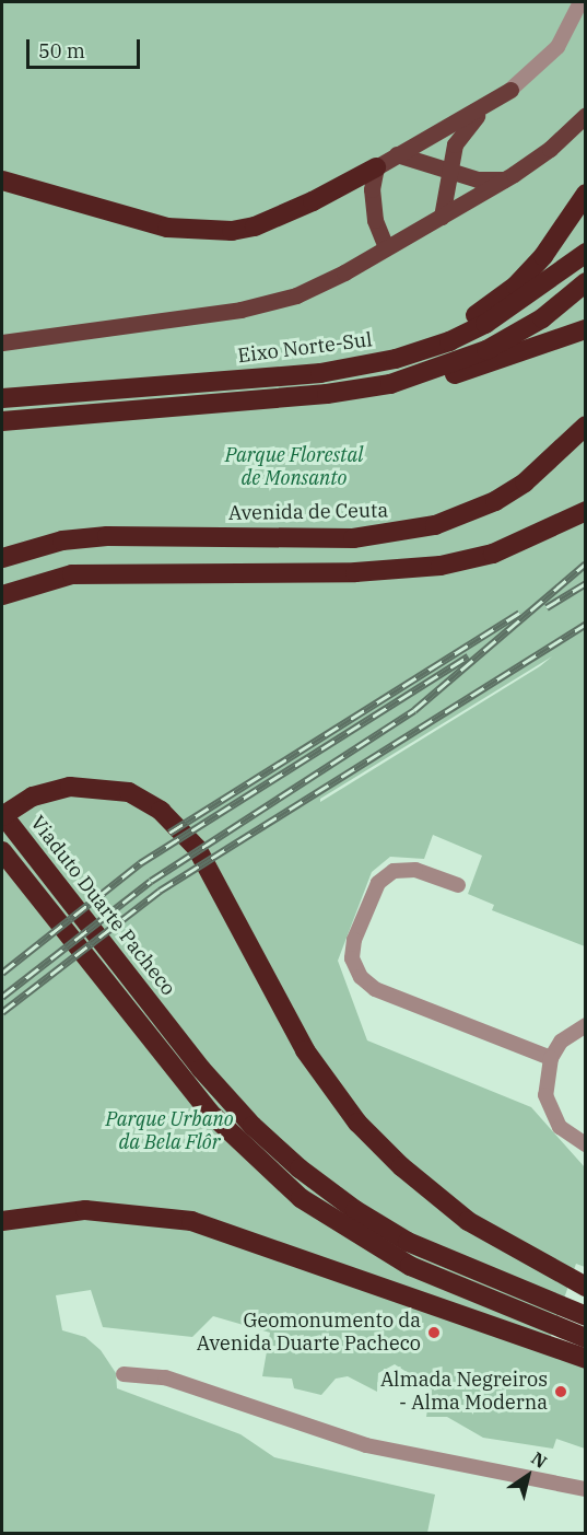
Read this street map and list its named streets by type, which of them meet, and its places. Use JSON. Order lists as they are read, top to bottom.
{
  "streets": {
    "highway": ["Eixo Norte-Sul", "Avenida de Ceuta", "Viaduto Duarte Pacheco"]
  },
  "parks": ["Parque Florestal de Monsanto", "Parque Urbano da Bela Flôr"],
  "places": ["Geomonumento da Avenida Duarte Pacheco", "Almada Negreiros - Alma Moderna"],
  "scale_bar": "50 m",
  "north": "top right"
}
